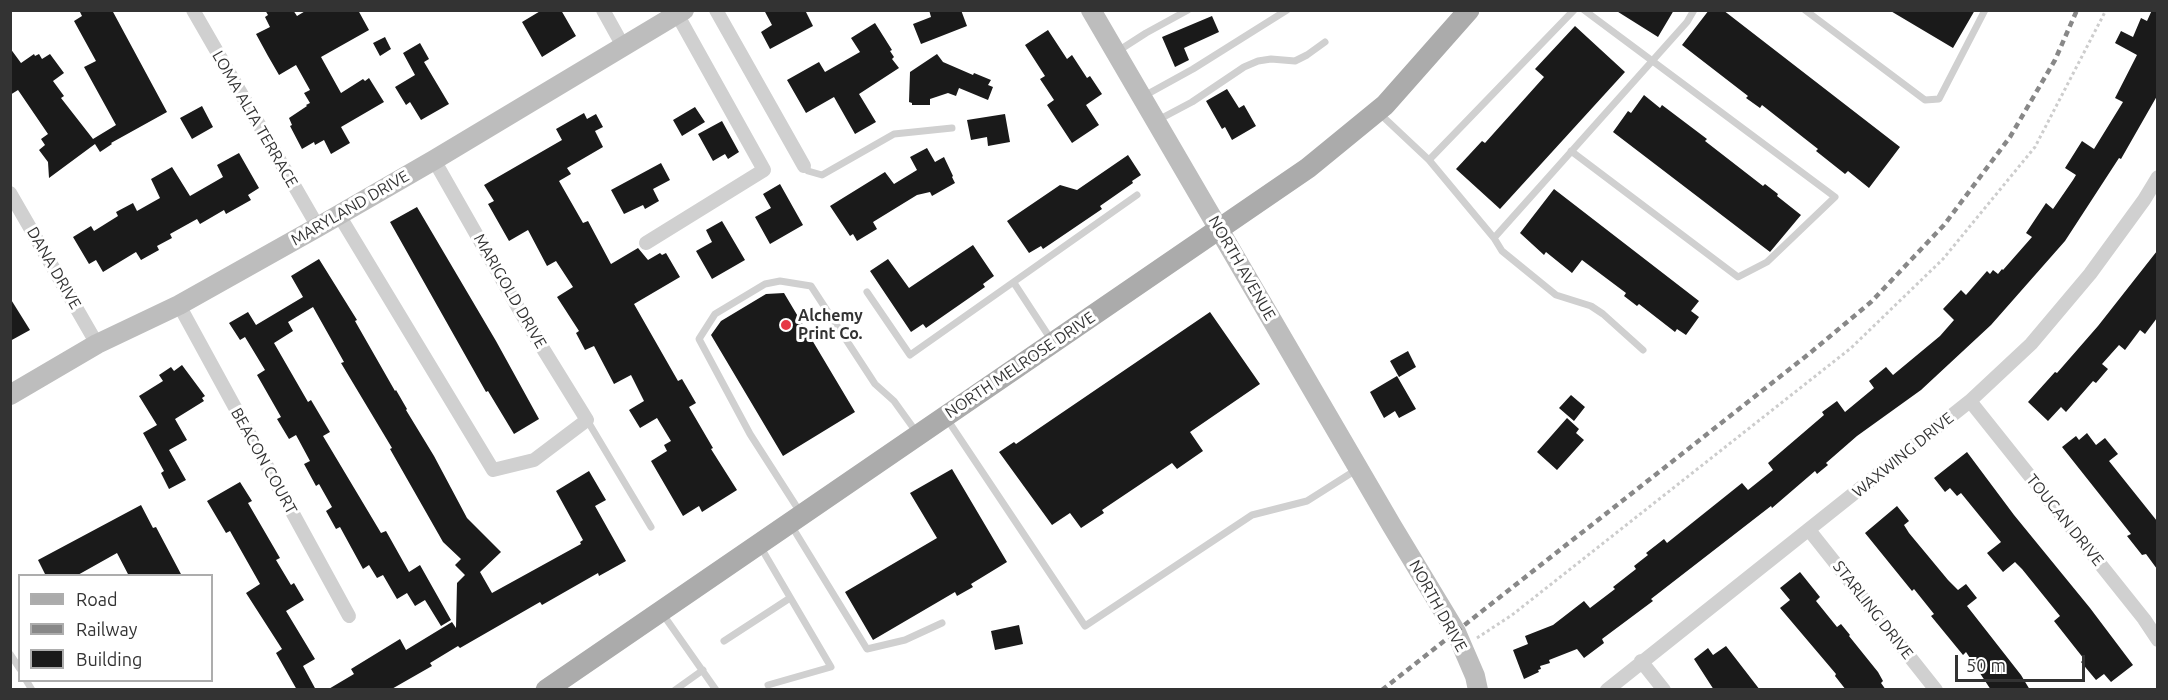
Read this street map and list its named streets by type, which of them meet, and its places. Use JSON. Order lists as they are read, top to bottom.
{
  "streets": {
    "main road": [
      "MARYLAND DRIVE",
      "NORTH AVENUE",
      "NORTH MELROSE DRIVE",
      "NORTH DRIVE"
    ],
    "street": [
      "LOMA ALTA TERRACE",
      "DANA DRIVE",
      "MARIGOLD DRIVE",
      "WAXWING DRIVE",
      "BEACON COURT",
      "TOUCAN DRIVE",
      "STARLING DRIVE"
    ]
  },
  "crossings": [
    ["LOMA ALTA TERRACE", "MARYLAND DRIVE"],
    ["MARYLAND DRIVE", "DANA DRIVE"],
    ["MARYLAND DRIVE", "MARIGOLD DRIVE"],
    ["MARYLAND DRIVE", "BEACON COURT"],
    ["NORTH AVENUE", "NORTH MELROSE DRIVE"],
    ["NORTH AVENUE", "NORTH DRIVE"],
    ["WAXWING DRIVE", "TOUCAN DRIVE"],
    ["WAXWING DRIVE", "STARLING DRIVE"]
  ],
  "places": ["Alchemy Print Co."],
  "legend": ["Road", "Railway", "Building"],
  "scale_bar": "50 m"
}
